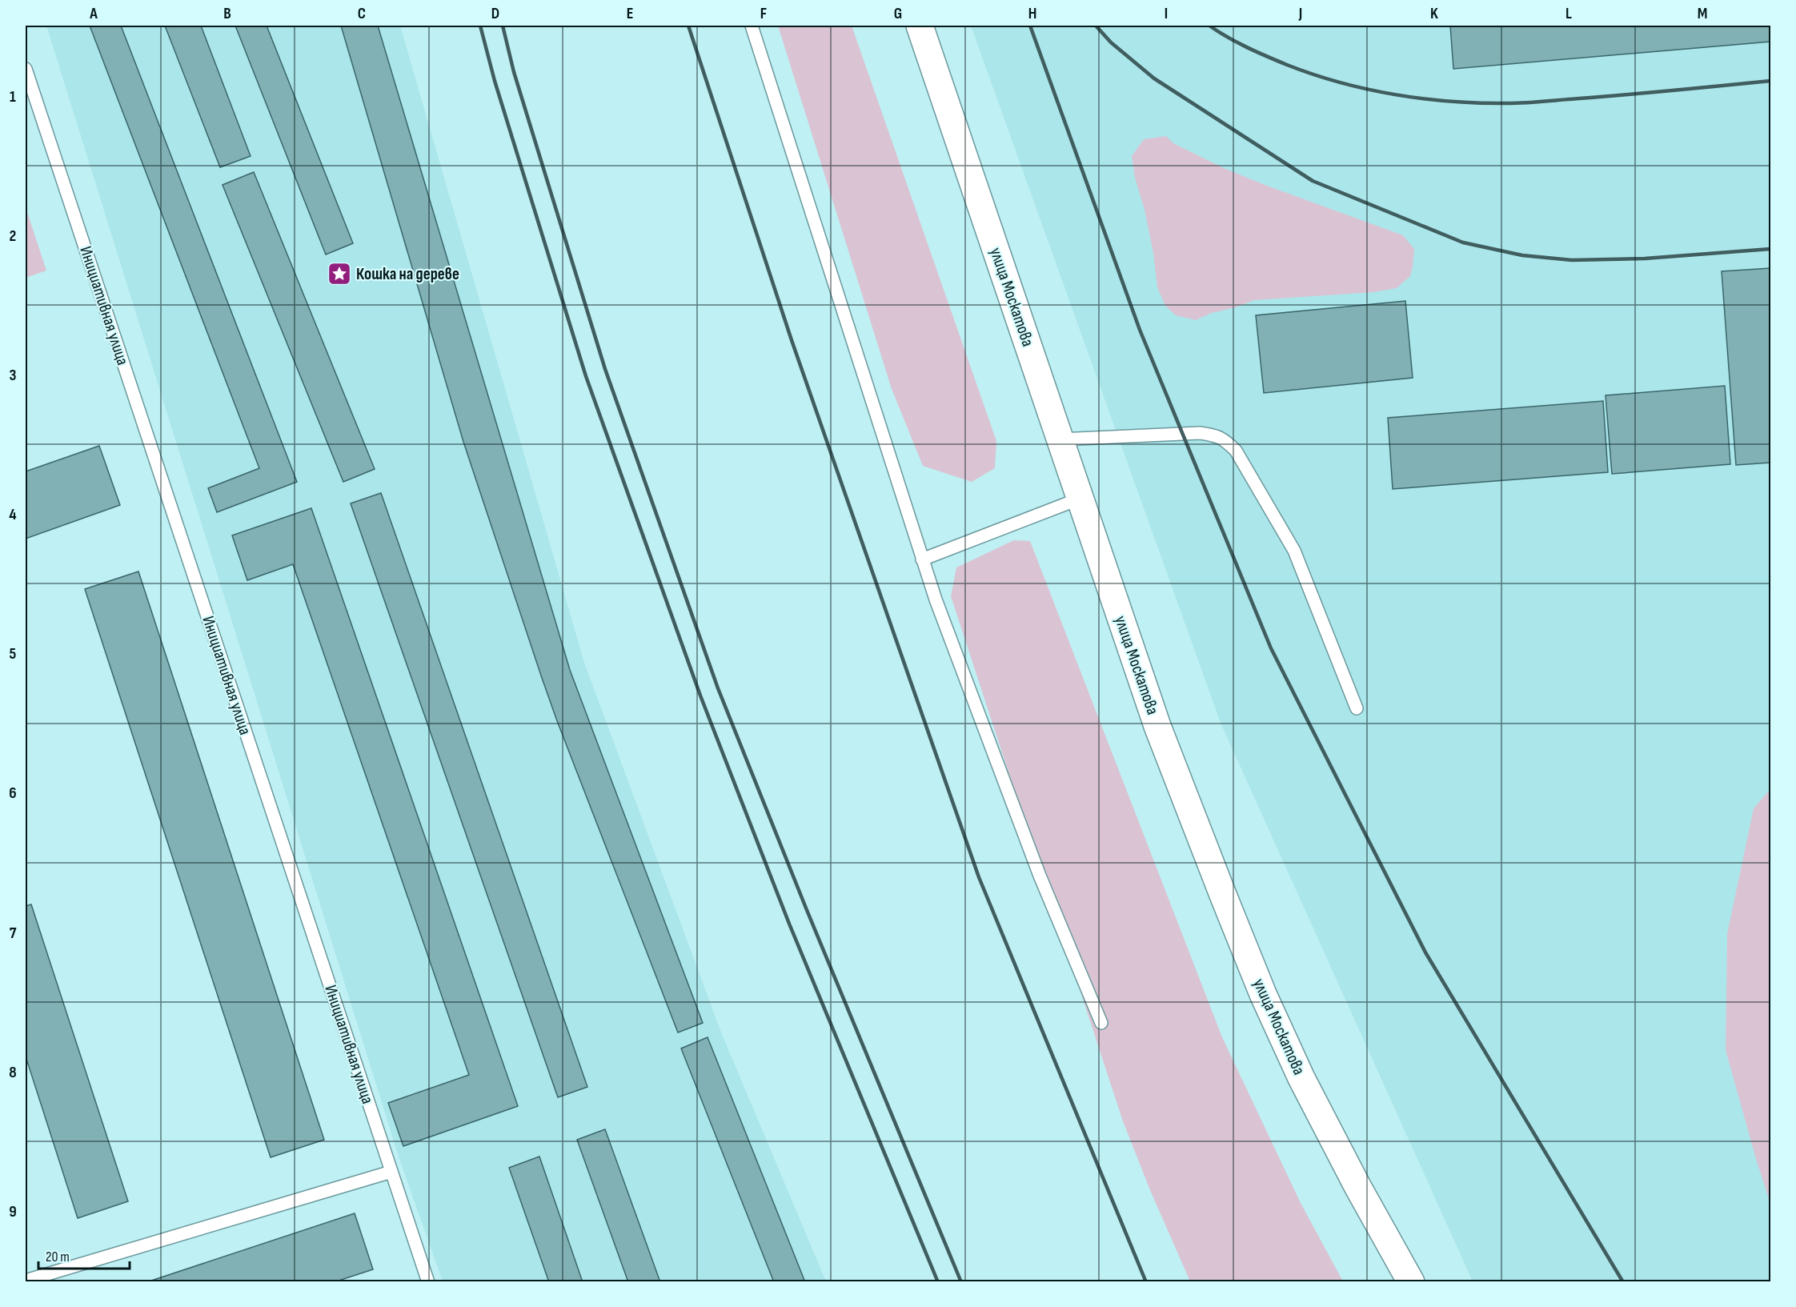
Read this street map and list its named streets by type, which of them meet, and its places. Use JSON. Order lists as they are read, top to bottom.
{
  "streets": {
    "main road": ["улица Москатова"],
    "lane": ["Инициативная улица"]
  },
  "places": {
    "place": ["Кошка на дереве"]
  },
  "scale_bar": "20 m",
  "grid": {
    "columns": [
      "A",
      "B",
      "C",
      "D",
      "E",
      "F",
      "G",
      "H",
      "I",
      "J",
      "K",
      "L",
      "M"
    ],
    "rows": [
      "1",
      "2",
      "3",
      "4",
      "5",
      "6",
      "7",
      "8",
      "9"
    ]
  }
}
